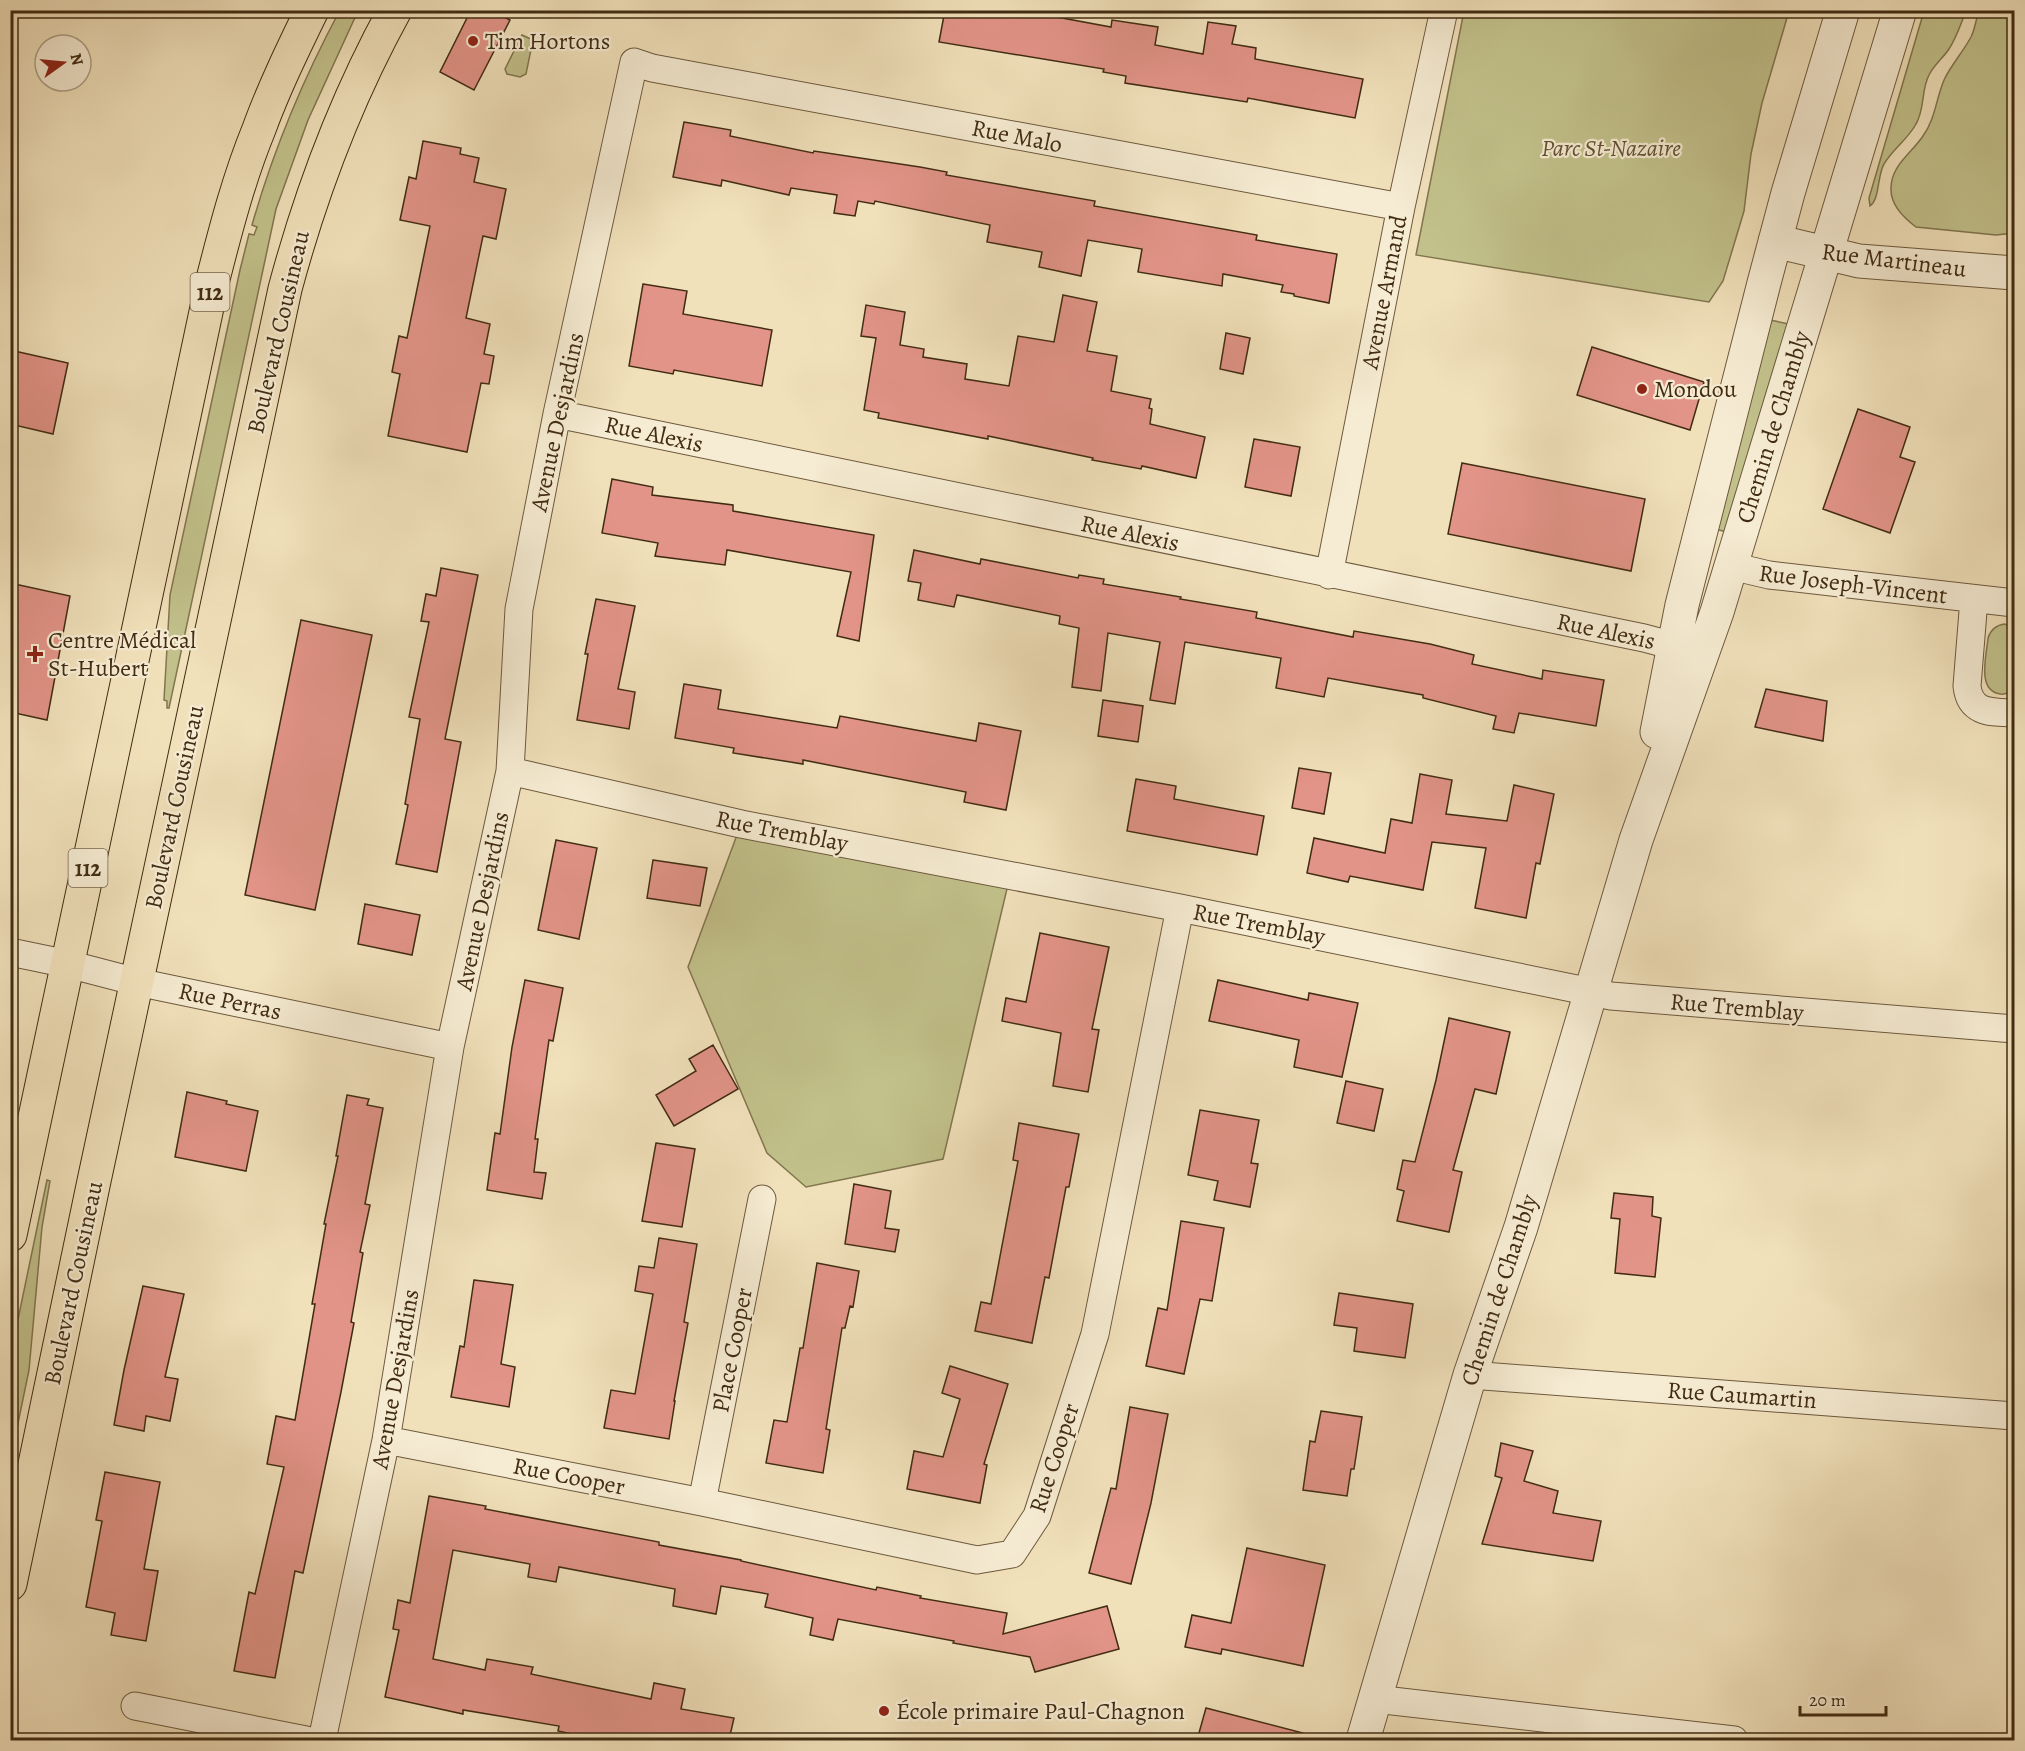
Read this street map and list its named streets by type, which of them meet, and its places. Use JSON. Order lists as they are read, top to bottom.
{
  "streets": {
    "main road": ["112", "Boulevard Cousineau"],
    "street": [
      "Rue Malo",
      "Rue Martineau",
      "Avenue Armand",
      "Avenue Desjardins",
      "Chemin de Chambly",
      "Rue Alexis",
      "Rue Joseph-Vincent",
      "Rue Tremblay",
      "Rue Perras",
      "Place Cooper",
      "Rue Caumartin",
      "Rue Cooper"
    ]
  },
  "crossings": [
    ["Rue Malo", "Avenue Armand"],
    ["Rue Malo", "Avenue Desjardins"],
    ["Rue Martineau", "Chemin de Chambly"],
    ["112", "Rue Perras"],
    ["Avenue Armand", "Rue Alexis"],
    ["Boulevard Cousineau", "Rue Perras"],
    ["Avenue Desjardins", "Rue Alexis"],
    ["Avenue Desjardins", "Rue Tremblay"],
    ["Avenue Desjardins", "Rue Perras"],
    ["Avenue Desjardins", "Rue Cooper"],
    ["Chemin de Chambly", "Rue Alexis"],
    ["Chemin de Chambly", "Rue Joseph-Vincent"],
    ["Chemin de Chambly", "Rue Tremblay"],
    ["Chemin de Chambly", "Rue Caumartin"],
    ["Rue Tremblay", "Rue Cooper"],
    ["Place Cooper", "Rue Cooper"]
  ],
  "parks": ["Parc St-Nazaire"],
  "places": {
    "other": ["Tim Hortons", "Mondou", "École primaire Paul-Chagnon"],
    "health": ["Centre Médical St-Hubert"]
  },
  "scale_bar": "20 m",
  "north": "right"
}
